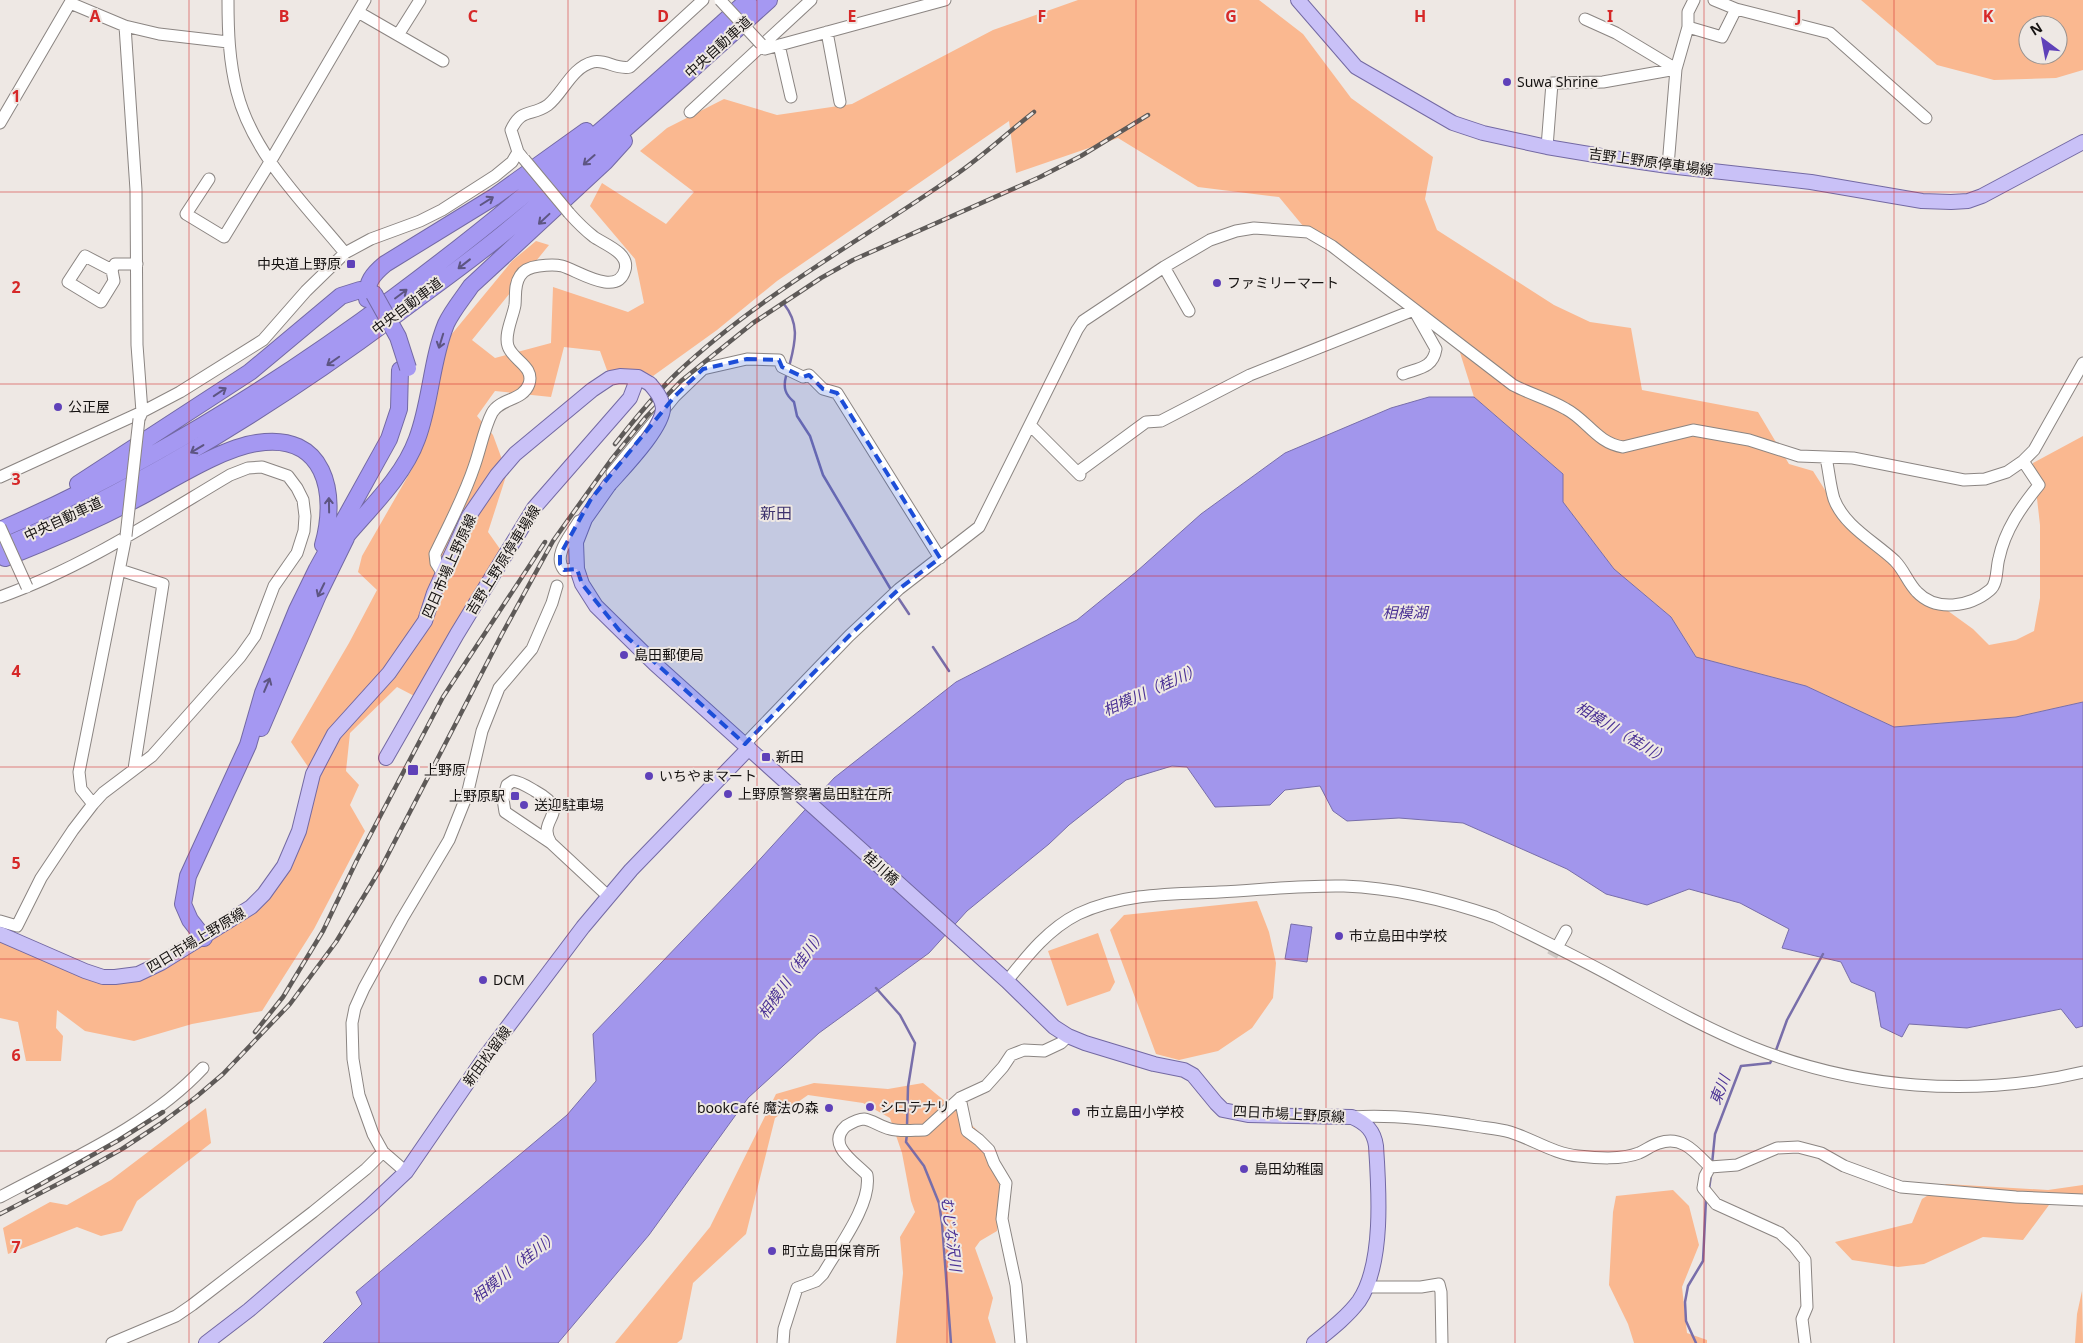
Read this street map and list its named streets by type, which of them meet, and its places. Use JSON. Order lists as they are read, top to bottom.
{
  "streets": {
    "highway": ["中央自動車道"],
    "main road": [
      "吉野上野原停車場線",
      "四日市場上野原線",
      "桂川橋",
      "新田松留線"
    ]
  },
  "crossings": [
    ["吉野上野原停車場線", "四日市場上野原線"],
    ["四日市場上野原線", "桂川橋"],
    ["桂川橋", "新田松留線"]
  ],
  "districts": ["新田"],
  "water": [
    "相模湖",
    "相模川（桂川）",
    "東川",
    "むじな沢川"
  ],
  "places": {
    "other": [
      "Suwa Shrine",
      "ファミリーマート",
      "公正屋",
      "島田郵便局",
      "いちやまマート",
      "上野原警察署島田駐在所",
      "送迎駐車場",
      "市立島田中学校",
      "DCM",
      "シロテナリ",
      "bookCafé 魔法の森",
      "市立島田小学校",
      "島田幼稚園",
      "町立島田保育所"
    ],
    "transit": [
      "中央道上野原",
      "新田",
      "上野原",
      "上野原駅"
    ]
  },
  "north": "top left",
  "grid": {
    "columns": [
      "A",
      "B",
      "C",
      "D",
      "E",
      "F",
      "G",
      "H",
      "I",
      "J",
      "K"
    ],
    "rows": [
      "1",
      "2",
      "3",
      "4",
      "5",
      "6",
      "7"
    ]
  }
}
